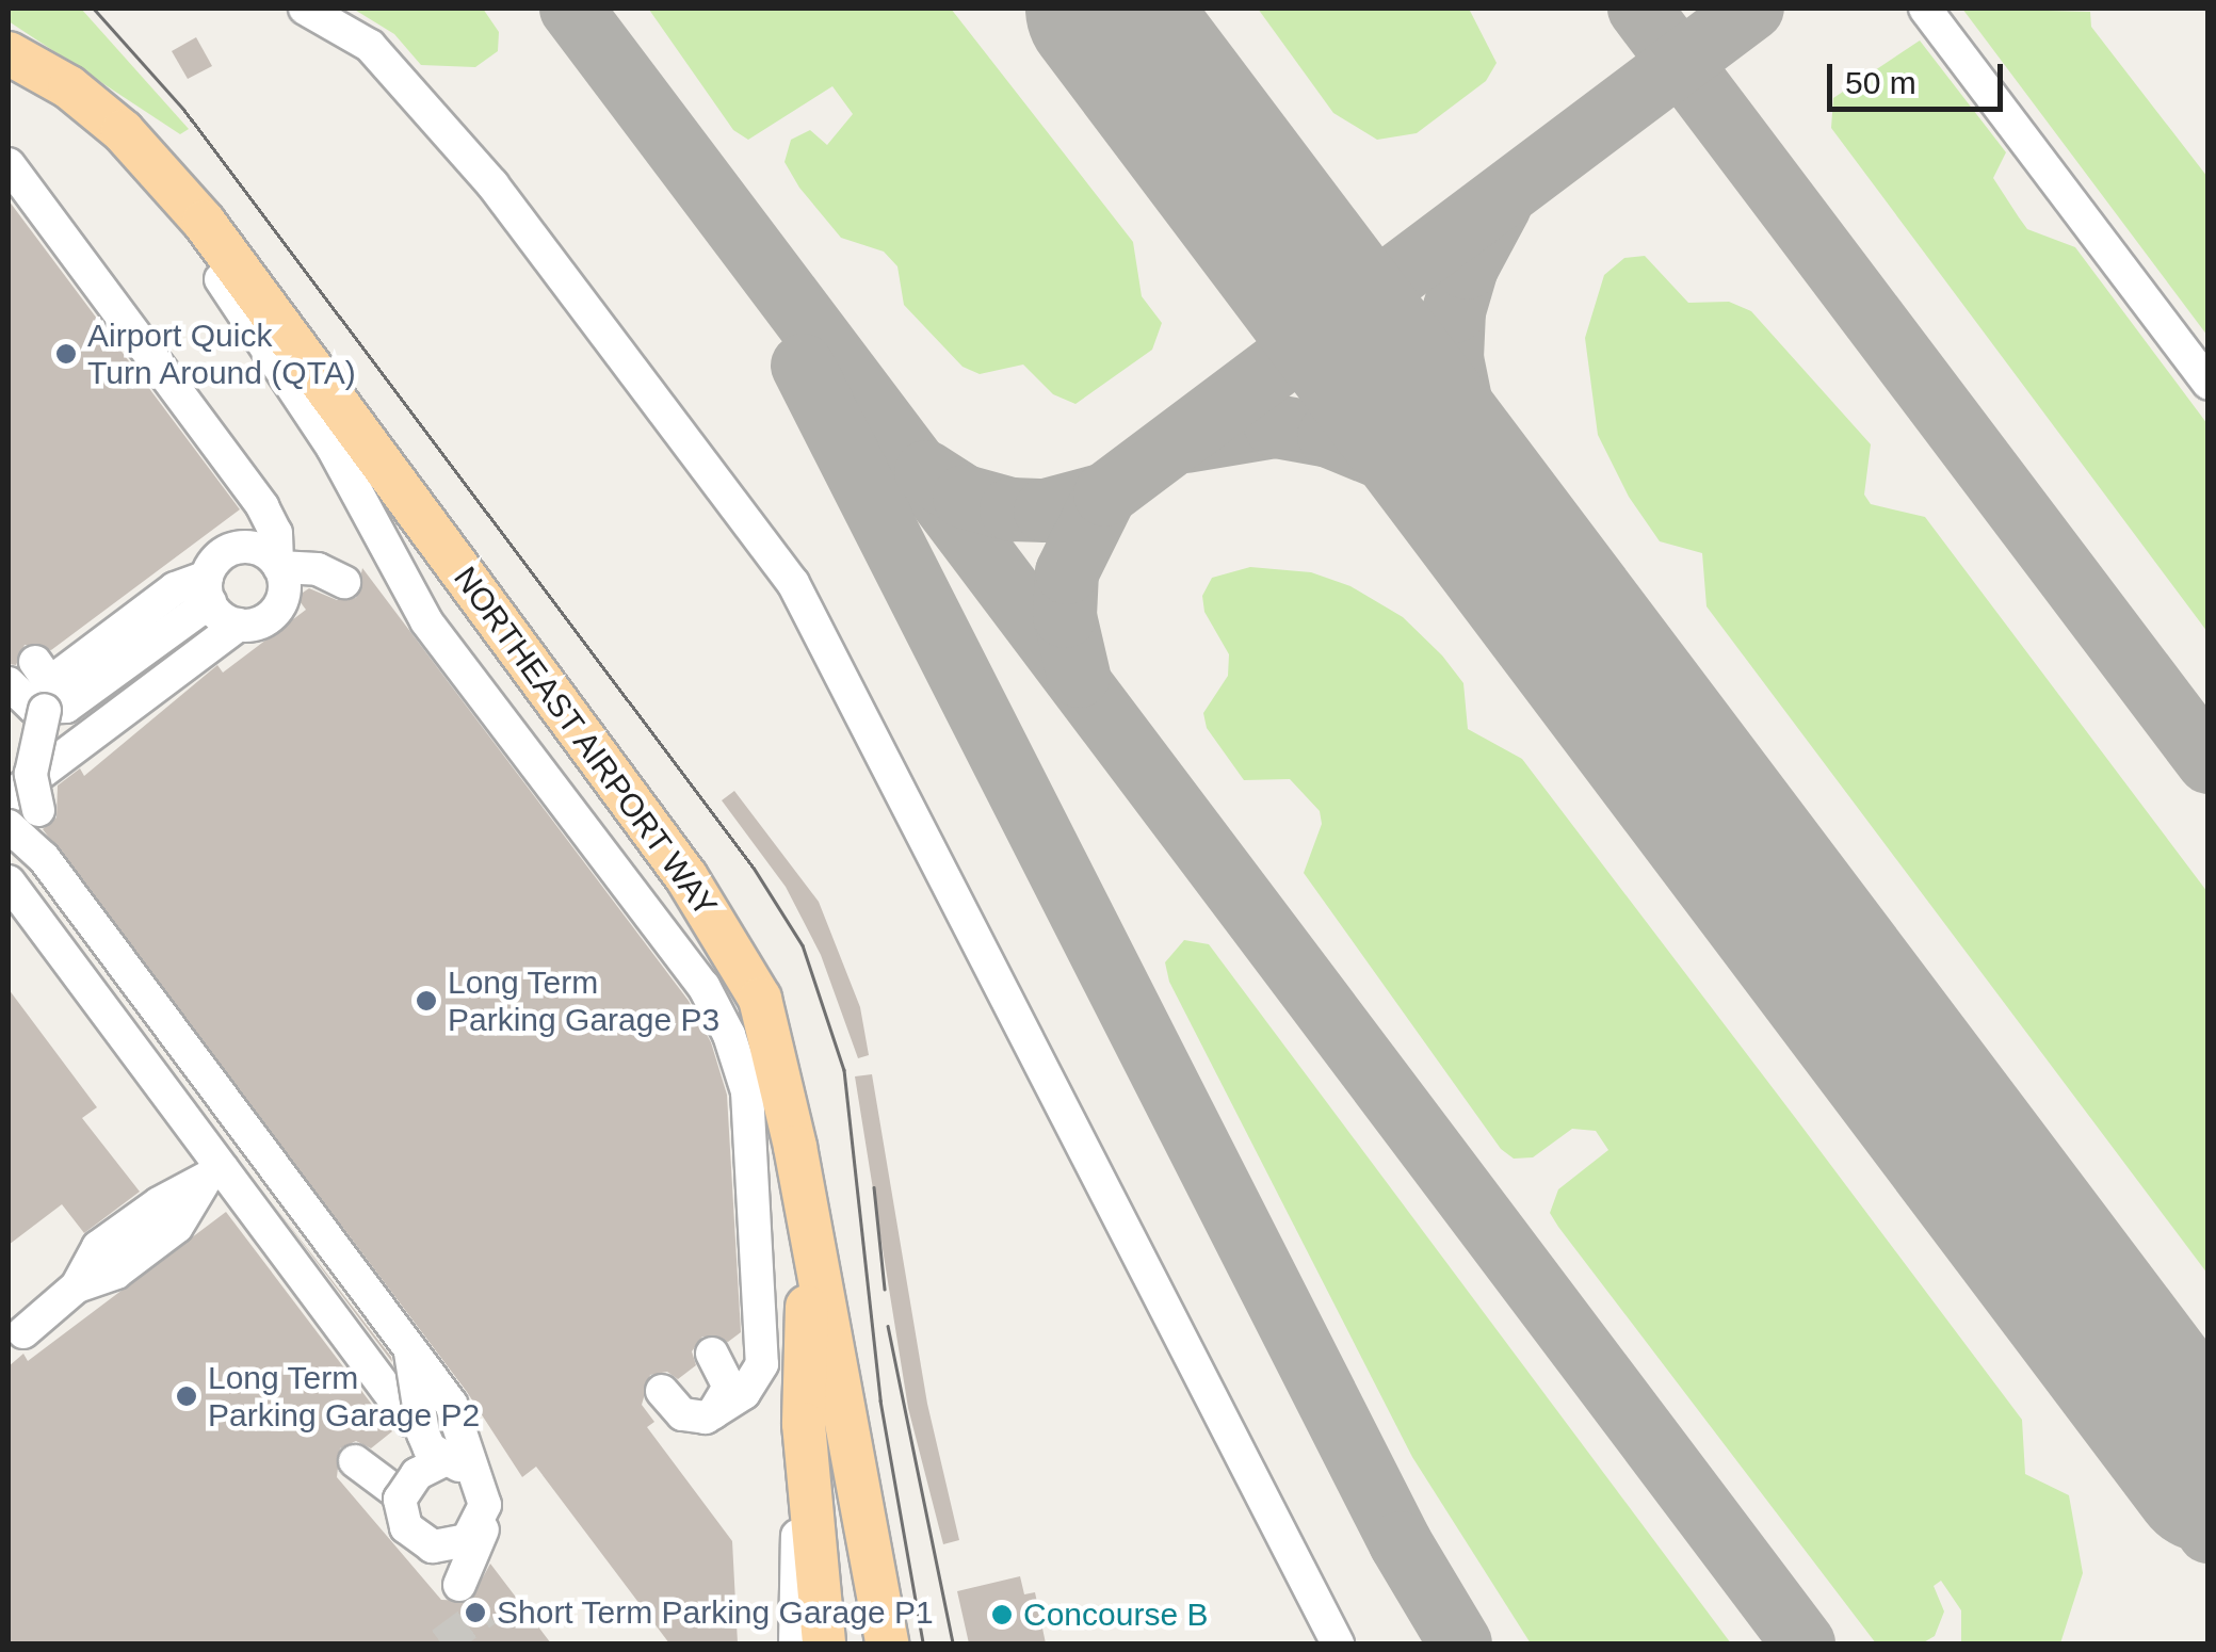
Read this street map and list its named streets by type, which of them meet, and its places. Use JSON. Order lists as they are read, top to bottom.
{
  "streets": {
    "main road": ["NORTHEAST AIRPORT WAY"]
  },
  "places": [
    "Airport Quick Turn Around (QTA)",
    "Long Term Parking Garage P3",
    "Long Term Parking Garage P2",
    "Short Term Parking Garage P1",
    "Concourse B"
  ],
  "scale_bar": "50 m"
}
